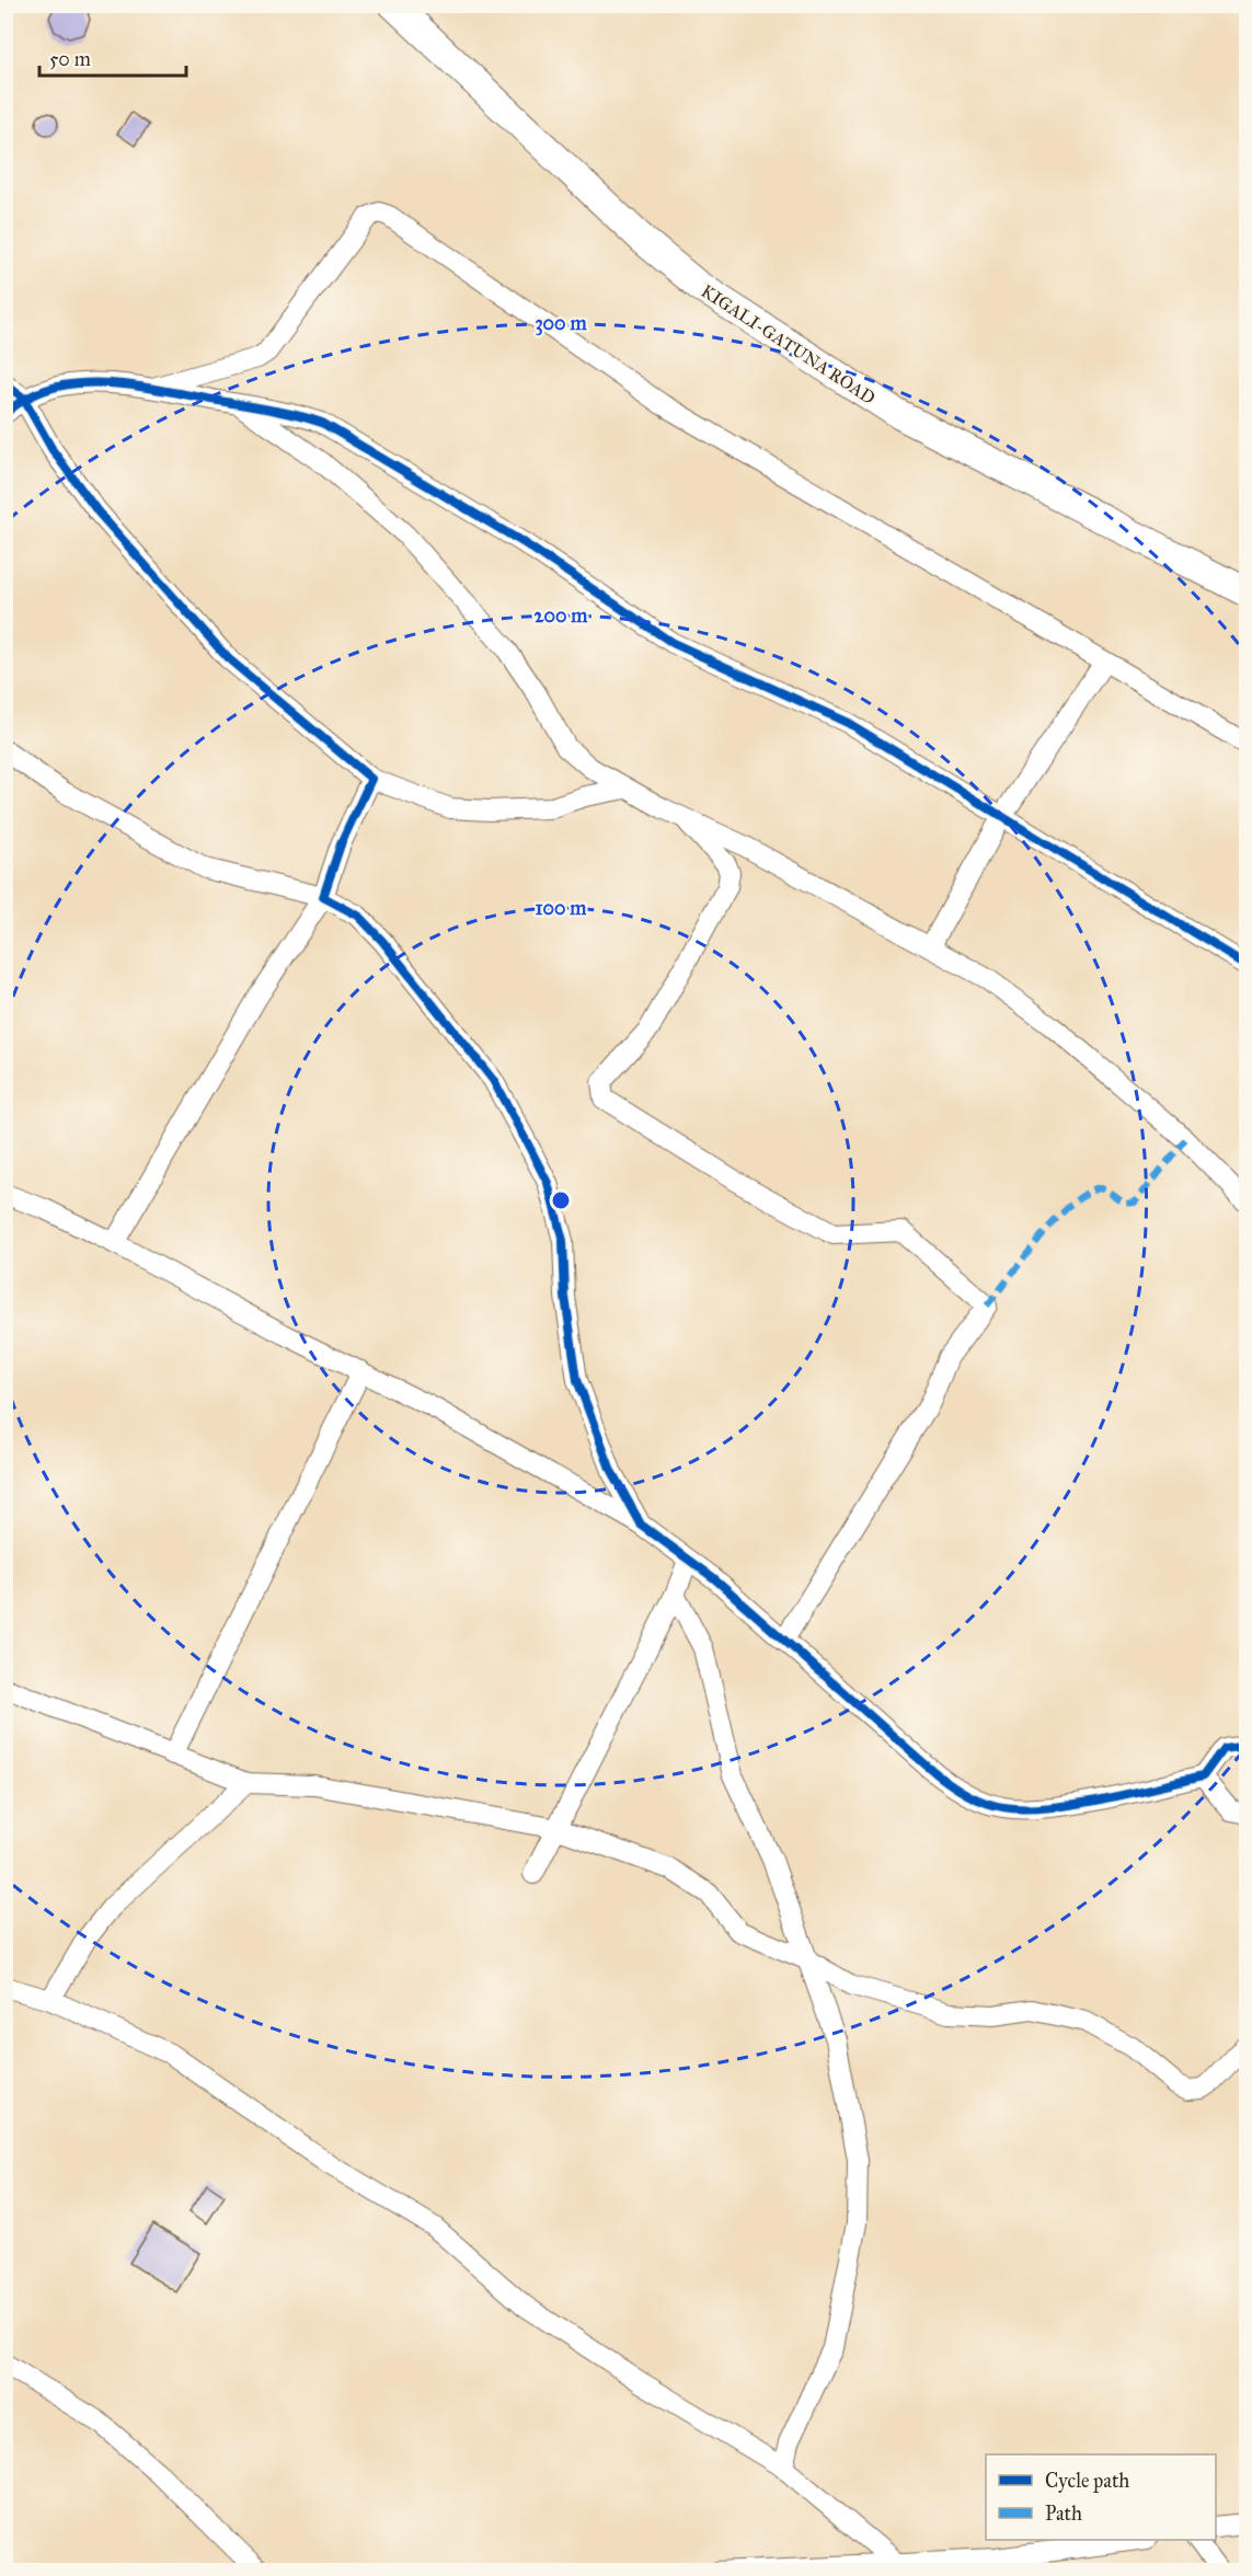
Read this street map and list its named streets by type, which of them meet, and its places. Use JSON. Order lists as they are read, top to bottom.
{
  "streets": {
    "highway": ["KIGALI-GATUNA ROAD"]
  },
  "legend": ["Cycle path", "Path"],
  "scale_bar": "50 m",
  "rings": ["300 m", "200 m", "100 m"]
}
